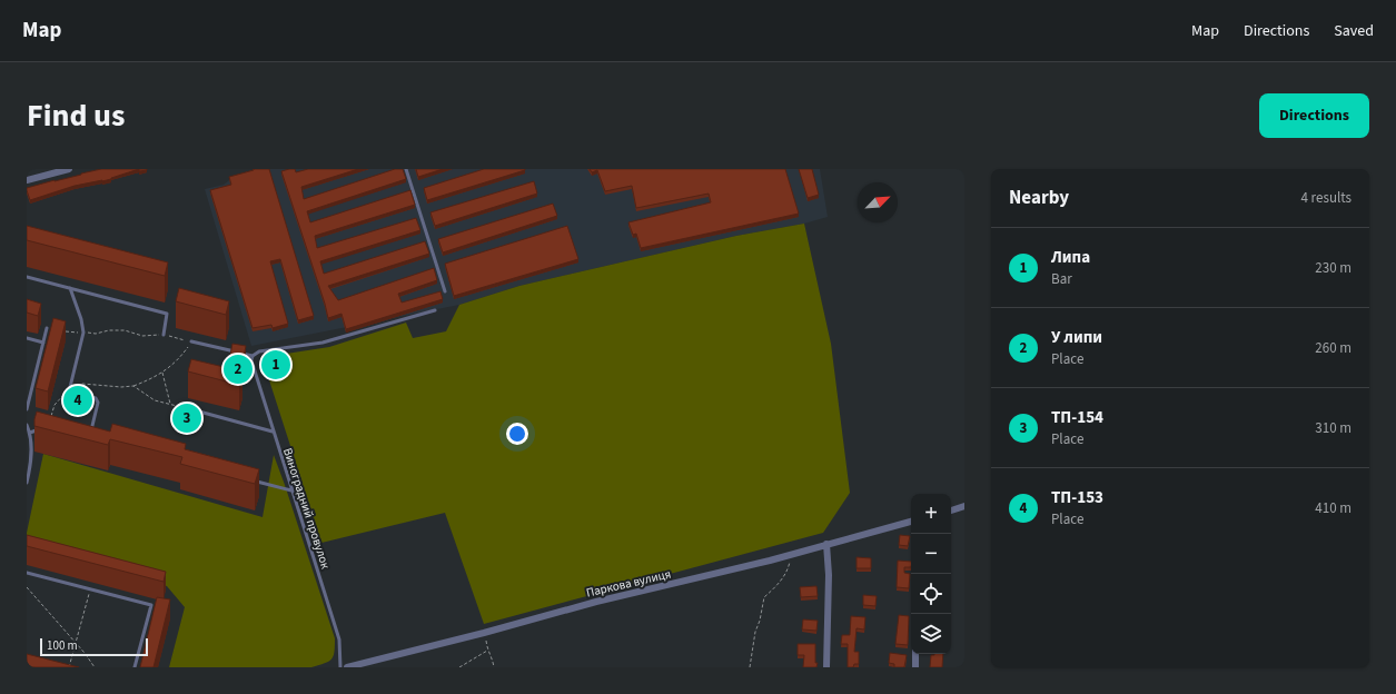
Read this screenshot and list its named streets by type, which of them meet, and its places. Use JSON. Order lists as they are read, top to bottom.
{
  "streets": {
    "street": ["Паркова вулиця"],
    "lane": ["Виноградний провулок"]
  },
  "scale_bar": "100 m",
  "north": "top right",
  "page": {
    "header": "Map",
    "nav": ["Map", "Directions", "Saved"],
    "title": "Find us",
    "buttons": "Directions",
    "heading": ["Nearby", "4 results"],
    "list": [
      {
        "mark": "1",
        "name": "Липа",
        "note": "Bar",
        "value": "230 m"
      },
      {
        "mark": "2",
        "name": "У липи",
        "note": "Place",
        "value": "260 m"
      },
      {
        "mark": "3",
        "name": "ТП-154",
        "note": "Place",
        "value": "310 m"
      },
      {
        "mark": "4",
        "name": "ТП-153",
        "note": "Place",
        "value": "410 m"
      }
    ],
    "pins": [
      "1",
      "2",
      "4",
      "3"
    ],
    "map_buttons": ["+", "−"],
    "scale": "100 m"
  }
}
